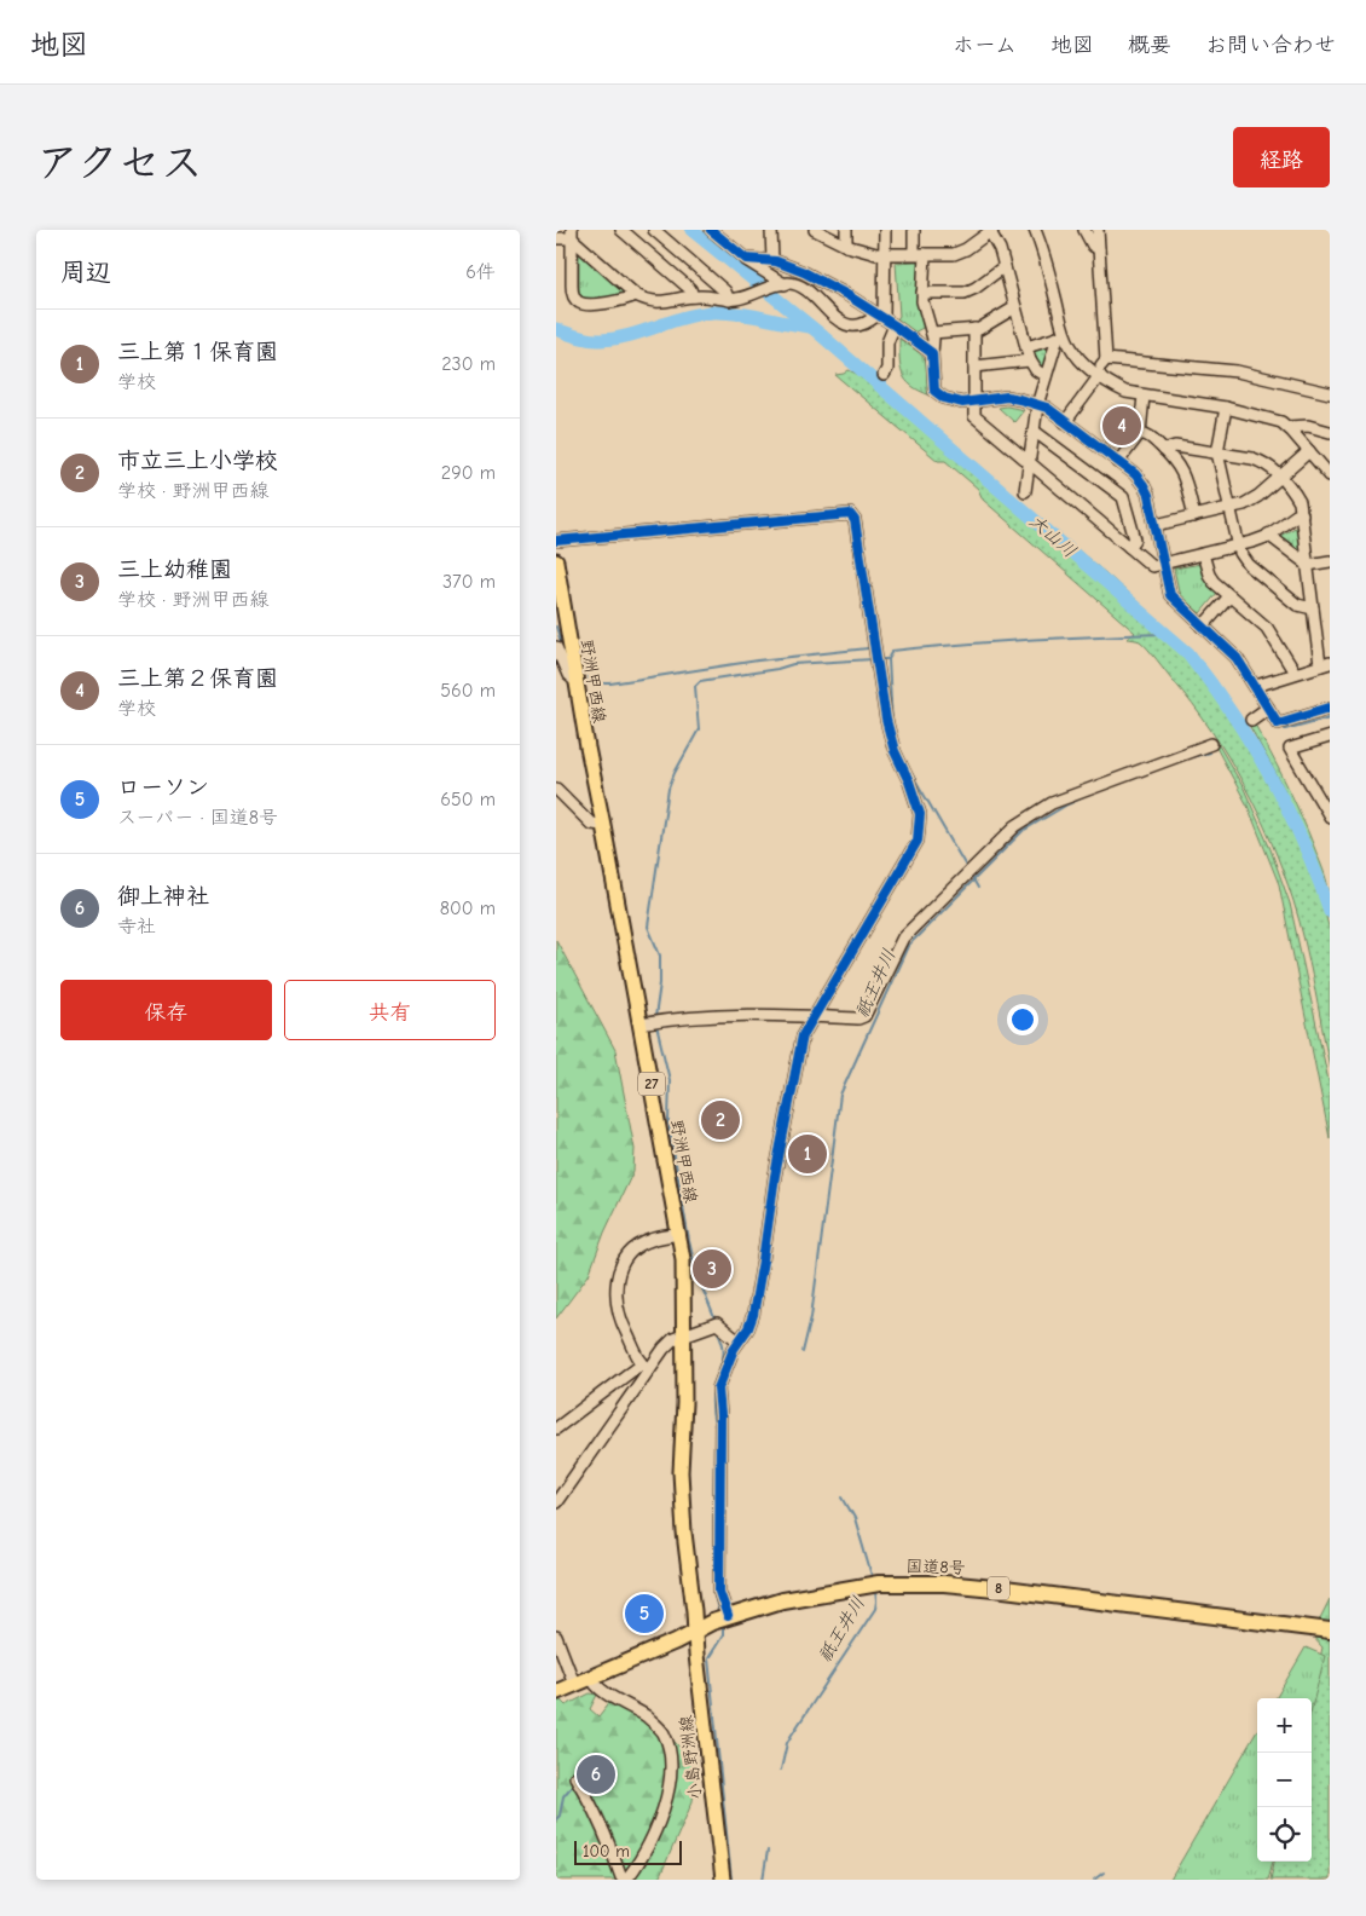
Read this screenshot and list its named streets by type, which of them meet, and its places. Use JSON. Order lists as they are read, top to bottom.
{
  "streets": {
    "highway": ["国道8号", "8"],
    "main road": ["野洲甲西線", "27", "小島野洲線"]
  },
  "crossings": [
    ["野洲甲西線", "国道8号"],
    ["野洲甲西線", "小島野洲線"],
    ["国道8号", "小島野洲線"]
  ],
  "water": ["大山川", "祇王井川"],
  "scale_bar": "100 m",
  "page": {
    "header": "地図",
    "nav": [
      "ホーム",
      "地図",
      "概要",
      "お問い合わせ"
    ],
    "title": "アクセス",
    "buttons": [
      "経路",
      ["保存", "共有"]
    ],
    "heading": ["周辺", "6件"],
    "list": [
      {
        "mark": "1",
        "name": "三上第１保育園",
        "note": "学校",
        "value": "230 m"
      },
      {
        "mark": "2",
        "name": "市立三上小学校",
        "note": "学校 · 野洲甲西線",
        "value": "290 m"
      },
      {
        "mark": "3",
        "name": "三上幼稚園",
        "note": "学校 · 野洲甲西線",
        "value": "370 m"
      },
      {
        "mark": "4",
        "name": "三上第２保育園",
        "note": "学校",
        "value": "560 m"
      },
      {
        "mark": "5",
        "name": "ローソン",
        "note": "スーパー · 国道8号",
        "value": "650 m"
      },
      {
        "mark": "6",
        "name": "御上神社",
        "note": "寺社",
        "value": "800 m"
      }
    ],
    "pins": [
      "4",
      "2",
      "1",
      "3",
      "5",
      "6"
    ],
    "map_buttons": ["+", "−"],
    "scale": "100 m"
  }
}
